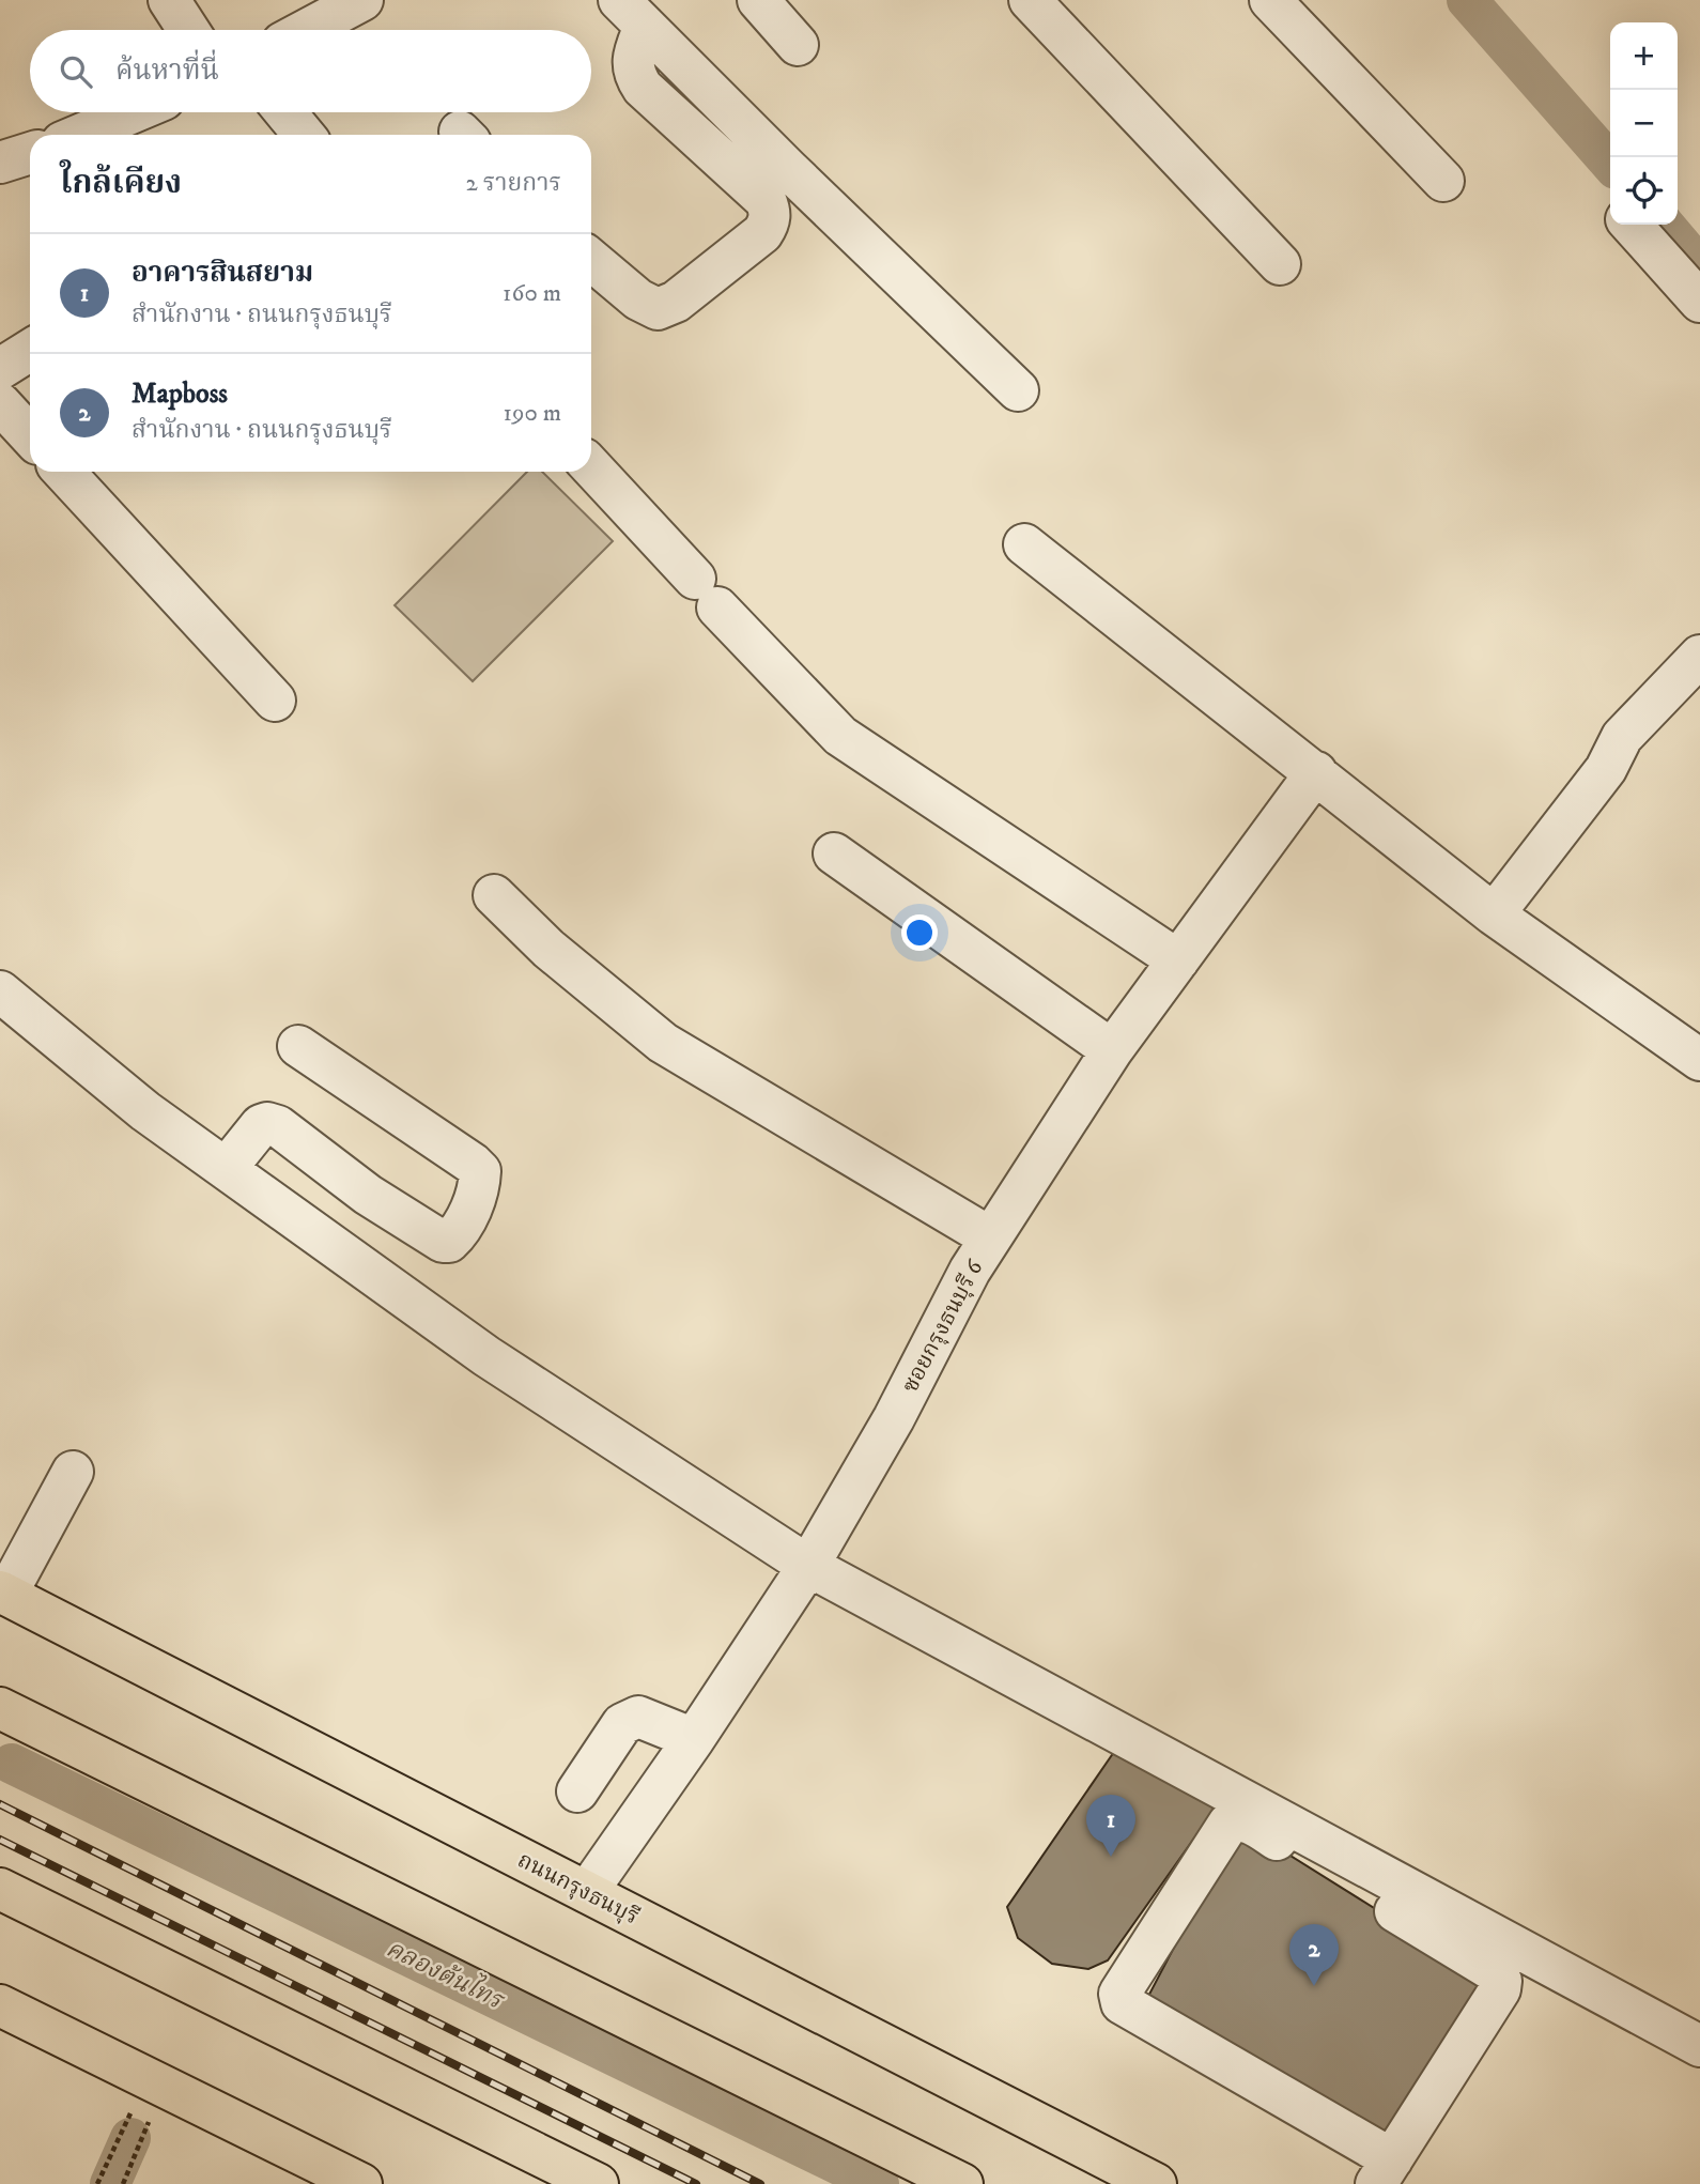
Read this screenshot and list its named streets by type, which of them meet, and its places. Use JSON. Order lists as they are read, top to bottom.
{
  "streets": {
    "main road": ["ถนนกรุงธนบุรี"],
    "street": ["ซอยกรุงธนบุรี 6"]
  },
  "crossings": [
    ["ซอยกรุงธนบุรี 6", "ถนนกรุงธนบุรี"]
  ],
  "water": ["คลองต้นไทร"],
  "page": {
    "map_buttons": ["+", "−"],
    "search": "ค้นหาที่นี่",
    "heading": ["ใกล้เคียง", "2 รายการ"],
    "list": [
      {
        "mark": "1",
        "name": "อาคารสินสยาม",
        "note": "สำนักงาน · ถนนกรุงธนบุรี",
        "value": "160 m"
      },
      {
        "mark": "2",
        "name": "Mapboss",
        "note": "สำนักงาน · ถนนกรุงธนบุรี",
        "value": "190 m"
      }
    ],
    "pins": ["1", "2"]
  }
}
